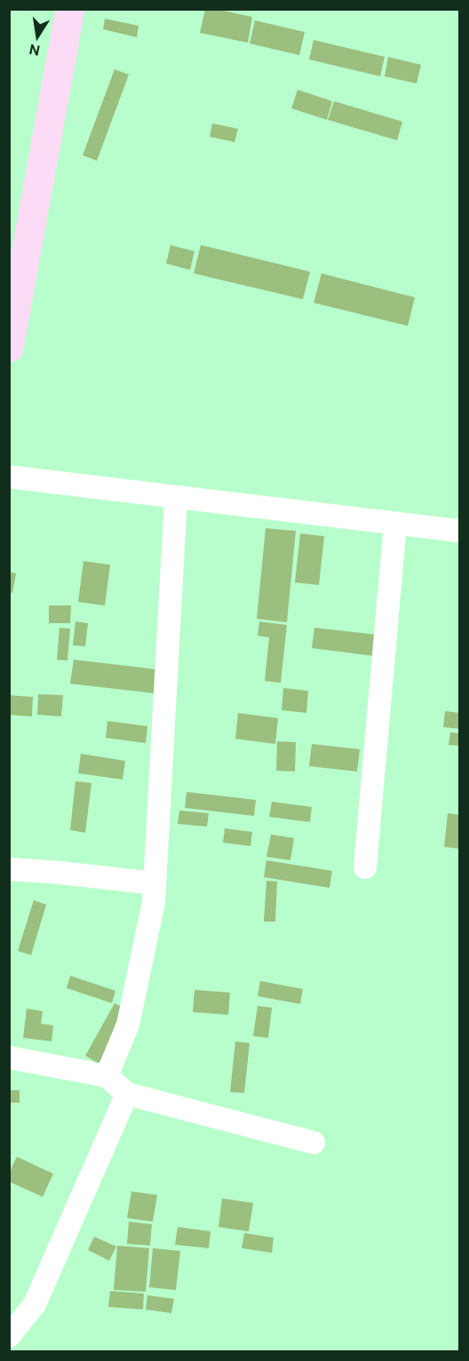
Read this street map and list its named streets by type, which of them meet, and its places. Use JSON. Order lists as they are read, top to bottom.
{
  "north": "bottom"
}
